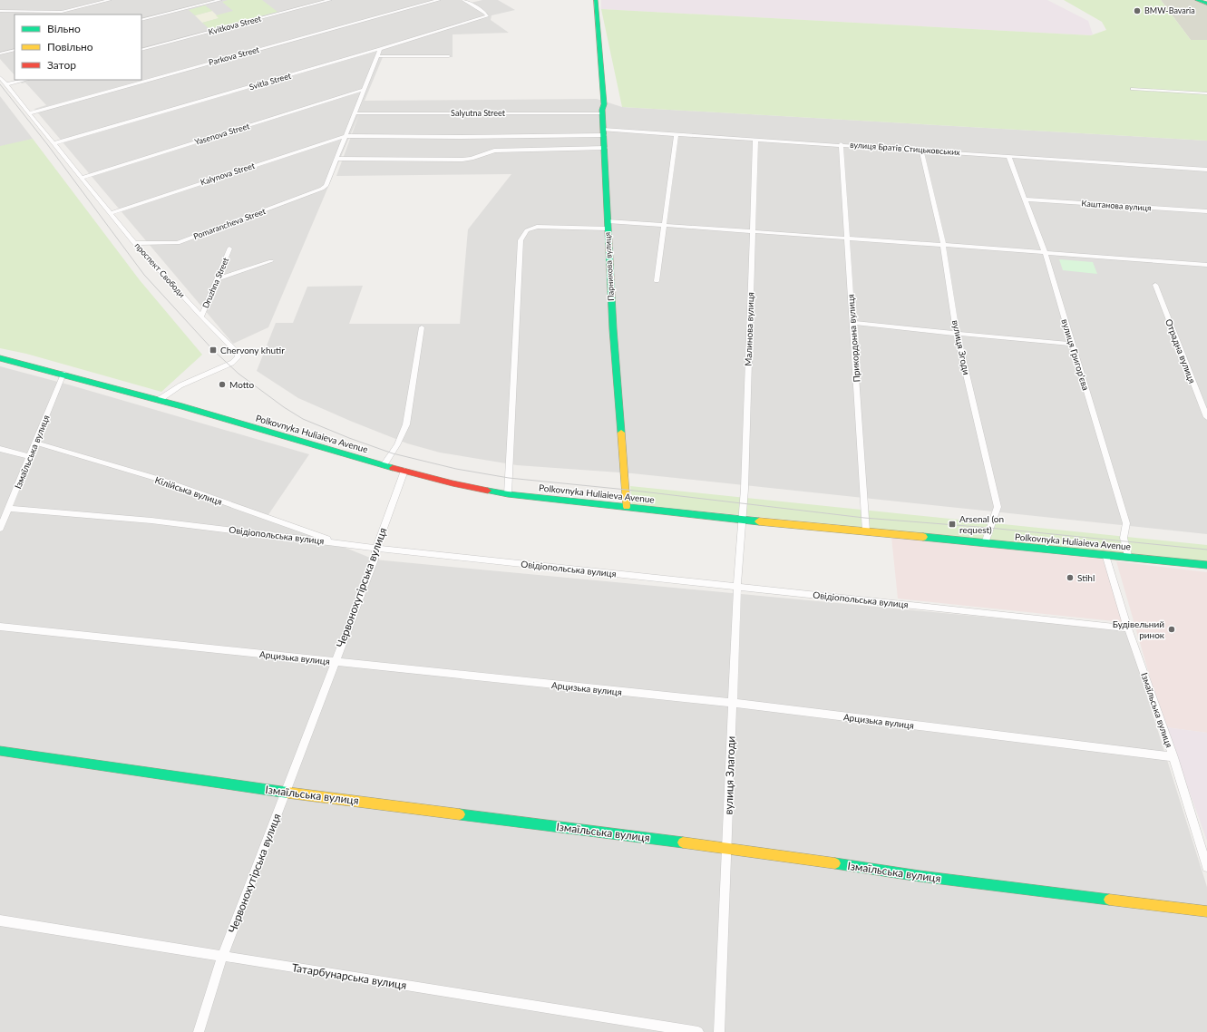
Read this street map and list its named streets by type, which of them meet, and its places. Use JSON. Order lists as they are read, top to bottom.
{
  "streets": {
    "street": [
      "Kvitkova Street",
      "Parkova Street",
      "Svitla Street",
      "Salyutna Street",
      "Yasenova Street",
      "вулиця Братів Стицьковських",
      "Kalynova Street",
      "Каштанова вулиця",
      "Pomarancheva Street",
      "Парникова вулиця",
      "проспект Свободи",
      "Druzhna Street",
      "Малинова вулиця",
      "Прикордонна вулиця",
      "вулиця Згоди",
      "Отрадна вулиця",
      "вулиця Григор'єва",
      "Polkovnyka Huliaieva Avenue",
      "Ізмаїльська вулиця",
      "Кілійська вулиця",
      "Овідіопольська вулиця",
      "Червонохутірська вулиця",
      "Арцизька вулиця",
      "вулиця Злагоди",
      "Татарбунарська вулиця"
    ]
  },
  "crossings": [
    ["Parkova Street", "проспект Свободи"],
    ["Svitla Street", "проспект Свободи"],
    ["Salyutna Street", "Парникова вулиця"],
    ["Yasenova Street", "проспект Свободи"],
    ["вулиця Братів Стицьковських", "Kalynova Street"],
    ["вулиця Братів Стицьковських", "Парникова вулиця"],
    ["вулиця Братів Стицьковських", "Малинова вулиця"],
    ["вулиця Братів Стицьковських", "Прикордонна вулиця"],
    ["вулиця Братів Стицьковських", "вулиця Згоди"],
    ["вулиця Братів Стицьковських", "вулиця Григор'єва"],
    ["Kalynova Street", "Парникова вулиця"],
    ["Kalynova Street", "проспект Свободи"],
    ["Каштанова вулиця", "вулиця Григор'єва"],
    ["Pomarancheva Street", "проспект Свободи"],
    ["Парникова вулиця", "Polkovnyka Huliaieva Avenue"],
    ["проспект Свободи", "Druzhna Street"],
    ["проспект Свободи", "Polkovnyka Huliaieva Avenue"],
    ["Малинова вулиця", "Polkovnyka Huliaieva Avenue"],
    ["Малинова вулиця", "вулиця Злагоди"],
    ["Прикордонна вулиця", "Polkovnyka Huliaieva Avenue"],
    ["вулиця Згоди", "Polkovnyka Huliaieva Avenue"],
    ["вулиця Григор'єва", "Polkovnyka Huliaieva Avenue"],
    ["Polkovnyka Huliaieva Avenue", "Ізмаїльська вулиця"],
    ["Polkovnyka Huliaieva Avenue", "Червонохутірська вулиця"],
    ["Polkovnyka Huliaieva Avenue", "вулиця Злагоди"],
    ["Ізмаїльська вулиця", "Кілійська вулиця"],
    ["Ізмаїльська вулиця", "Овідіопольська вулиця"],
    ["Ізмаїльська вулиця", "Червонохутірська вулиця"],
    ["Ізмаїльська вулиця", "Арцизька вулиця"],
    ["Ізмаїльська вулиця", "вулиця Злагоди"],
    ["Кілійська вулиця", "Овідіопольська вулиця"],
    ["Овідіопольська вулиця", "Червонохутірська вулиця"],
    ["Овідіопольська вулиця", "вулиця Злагоди"],
    ["Червонохутірська вулиця", "Арцизька вулиця"],
    ["Червонохутірська вулиця", "Татарбунарська вулиця"],
    ["Арцизька вулиця", "вулиця Злагоди"]
  ],
  "places": {
    "other": [
      "BMW-Bavaria",
      "Motto",
      "Stihl",
      "Будівельний ринок"
    ],
    "transit": ["Chervony khutir", "Arsenal (on request)"]
  },
  "legend": ["Вільно", "Повільно", "Затор"]
}
